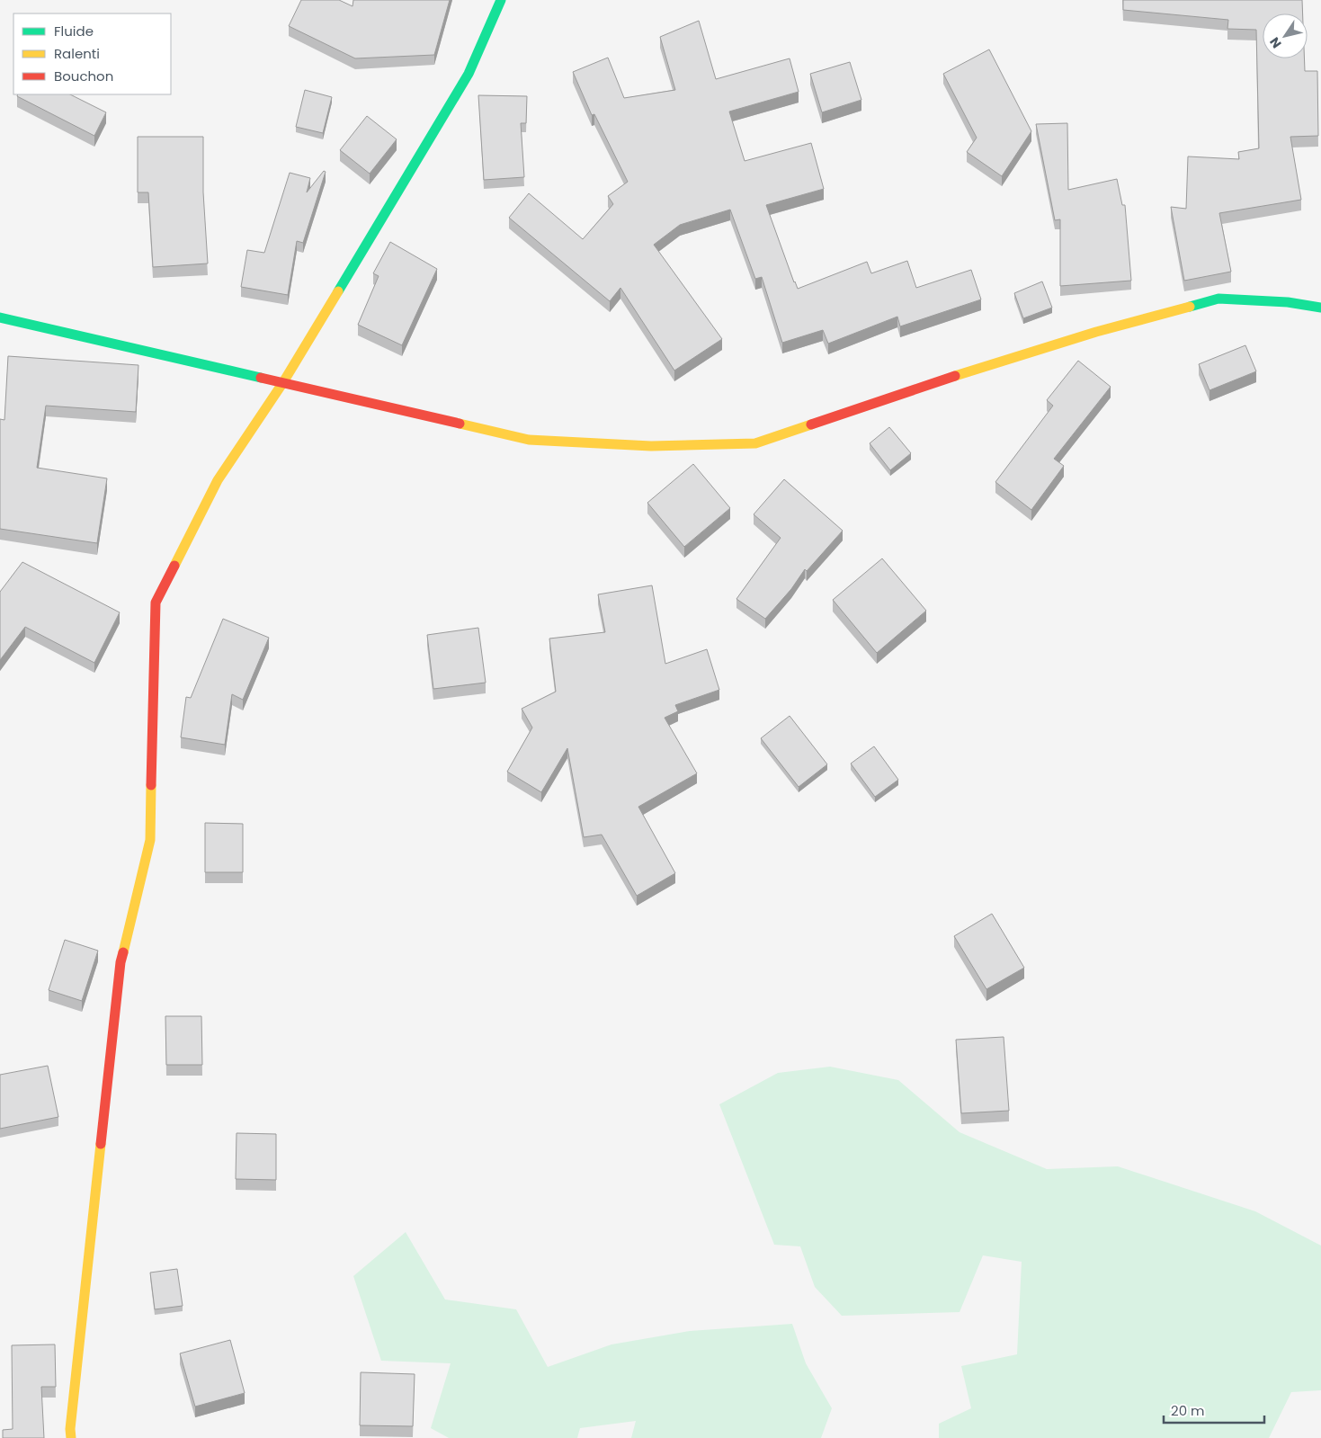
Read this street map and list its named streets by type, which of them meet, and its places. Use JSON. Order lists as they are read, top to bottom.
{
  "legend": ["Fluide", "Ralenti", "Bouchon"],
  "scale_bar": "20 m",
  "north": "bottom left"
}
